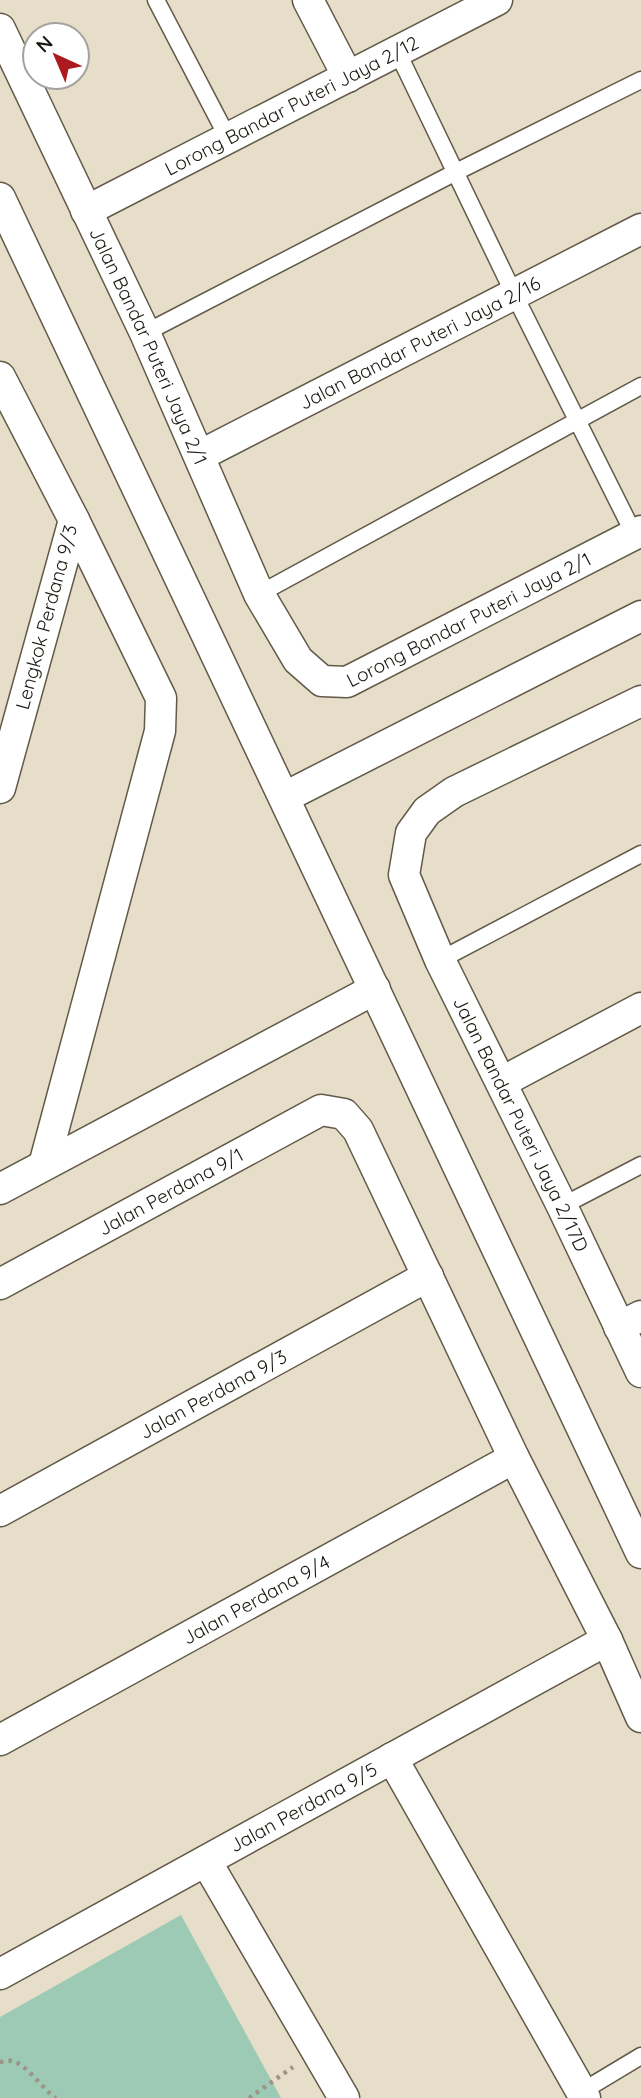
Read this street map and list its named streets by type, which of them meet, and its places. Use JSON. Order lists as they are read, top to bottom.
{
  "streets": {
    "street": [
      "Lorong Bandar Puteri Jaya 2/12",
      "Jalan Bandar Puteri Jaya 2/16",
      "Jalan Bandar Puteri Jaya 2/1",
      "Lengkok Perdana 9/3",
      "Lorong Bandar Puteri Jaya 2/1",
      "Jalan Bandar Puteri Jaya 2/17D",
      "Jalan Perdana 9/1",
      "Jalan Perdana 9/3",
      "Jalan Perdana 9/4",
      "Jalan Perdana 9/5"
    ]
  },
  "crossings": [
    ["Lorong Bandar Puteri Jaya 2/12", "Jalan Bandar Puteri Jaya 2/1"],
    ["Jalan Bandar Puteri Jaya 2/16", "Jalan Bandar Puteri Jaya 2/1"],
    ["Jalan Bandar Puteri Jaya 2/1", "Lorong Bandar Puteri Jaya 2/1"],
    ["Jalan Perdana 9/1", "Jalan Perdana 9/3"]
  ],
  "north": "top left"
}
